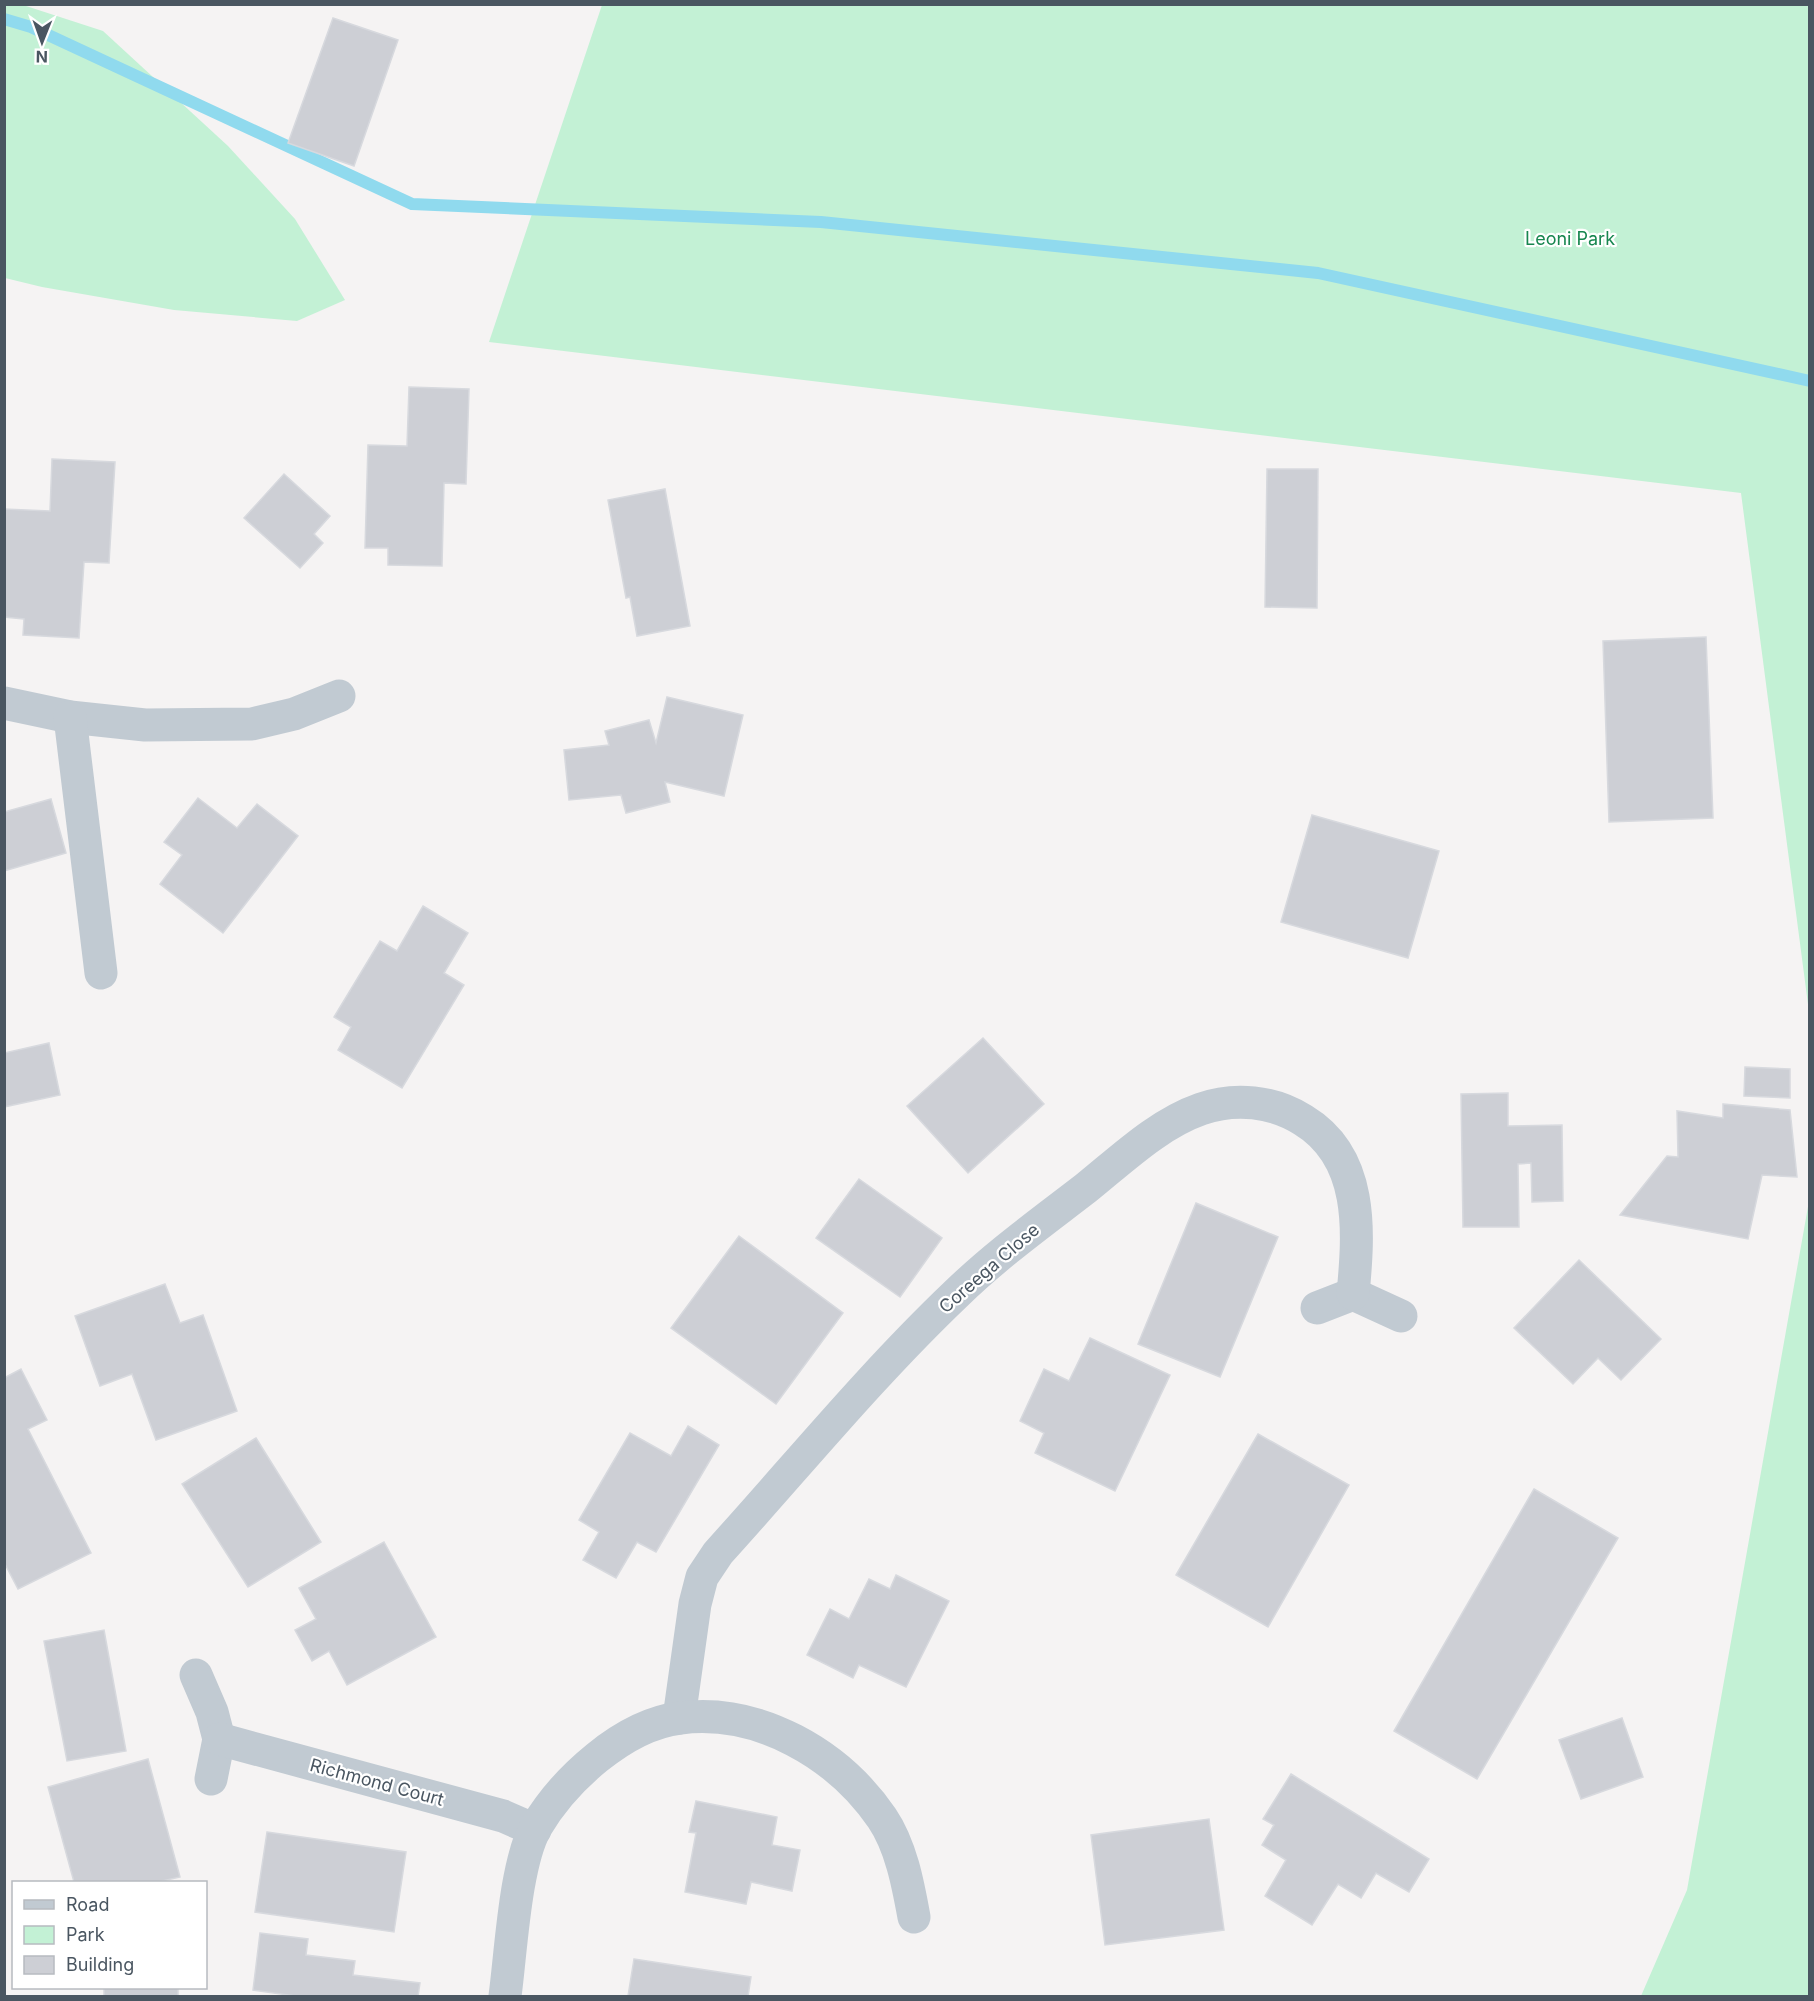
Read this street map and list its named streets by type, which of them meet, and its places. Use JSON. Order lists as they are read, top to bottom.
{
  "streets": {
    "street": ["Coreega Close", "Richmond Court"]
  },
  "parks": ["Leoni Park"],
  "legend": ["Road", "Park", "Building"],
  "north": "bottom"
}
